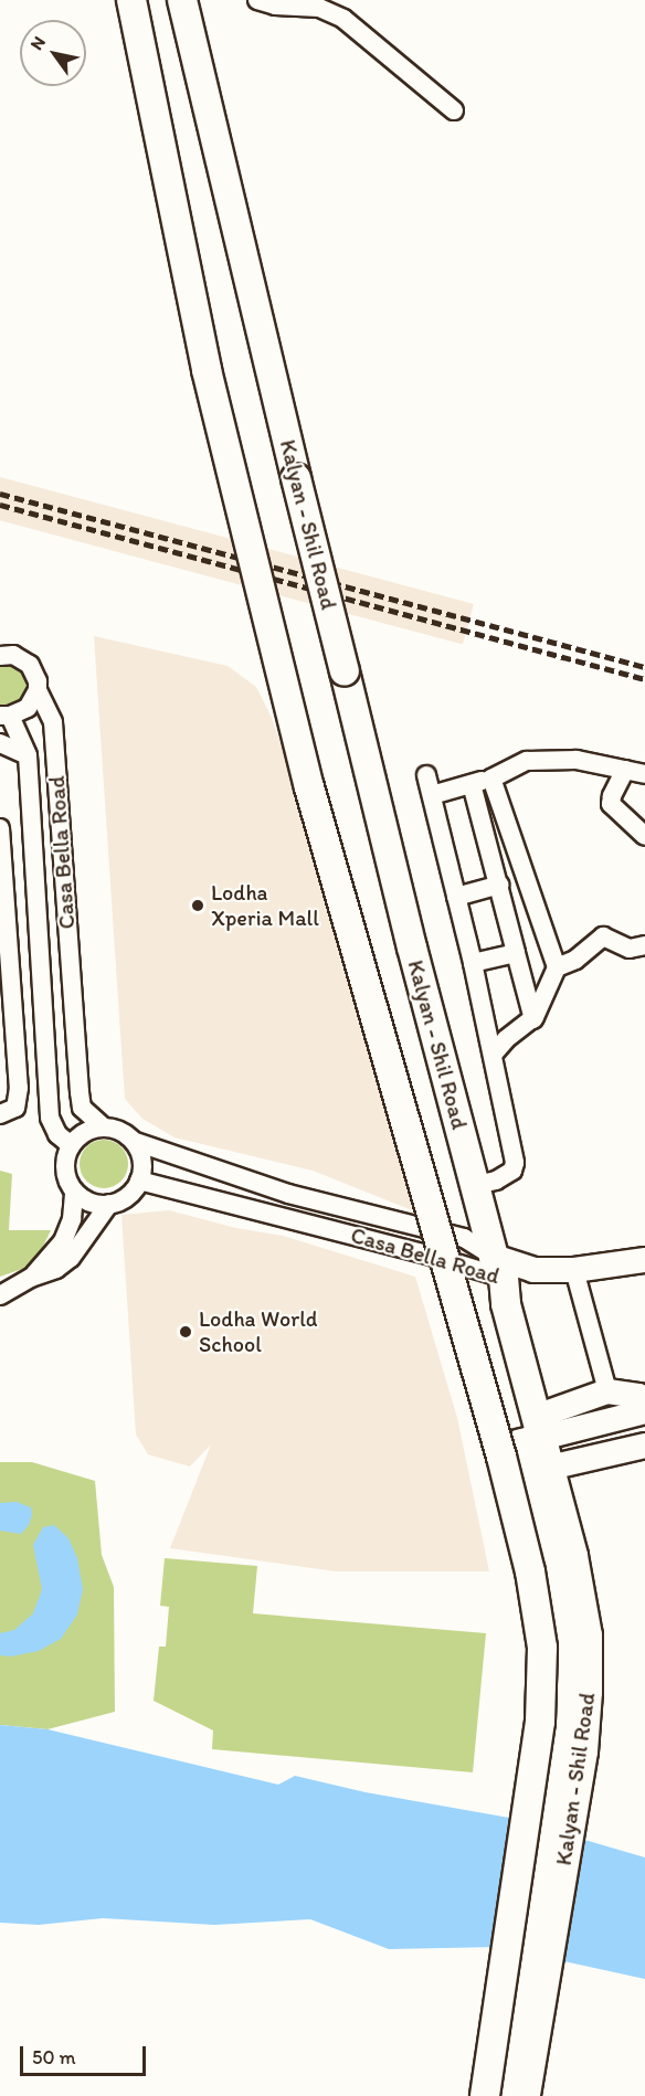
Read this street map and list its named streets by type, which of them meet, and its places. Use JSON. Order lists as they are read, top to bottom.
{
  "streets": {
    "main road": ["Kalyan - Shil Road"],
    "street": ["Casa Bella Road"]
  },
  "crossings": [
    ["Kalyan - Shil Road", "Casa Bella Road"]
  ],
  "places": ["Lodha Xperia Mall", "Lodha World School"],
  "scale_bar": "50 m",
  "north": "top left"
}
